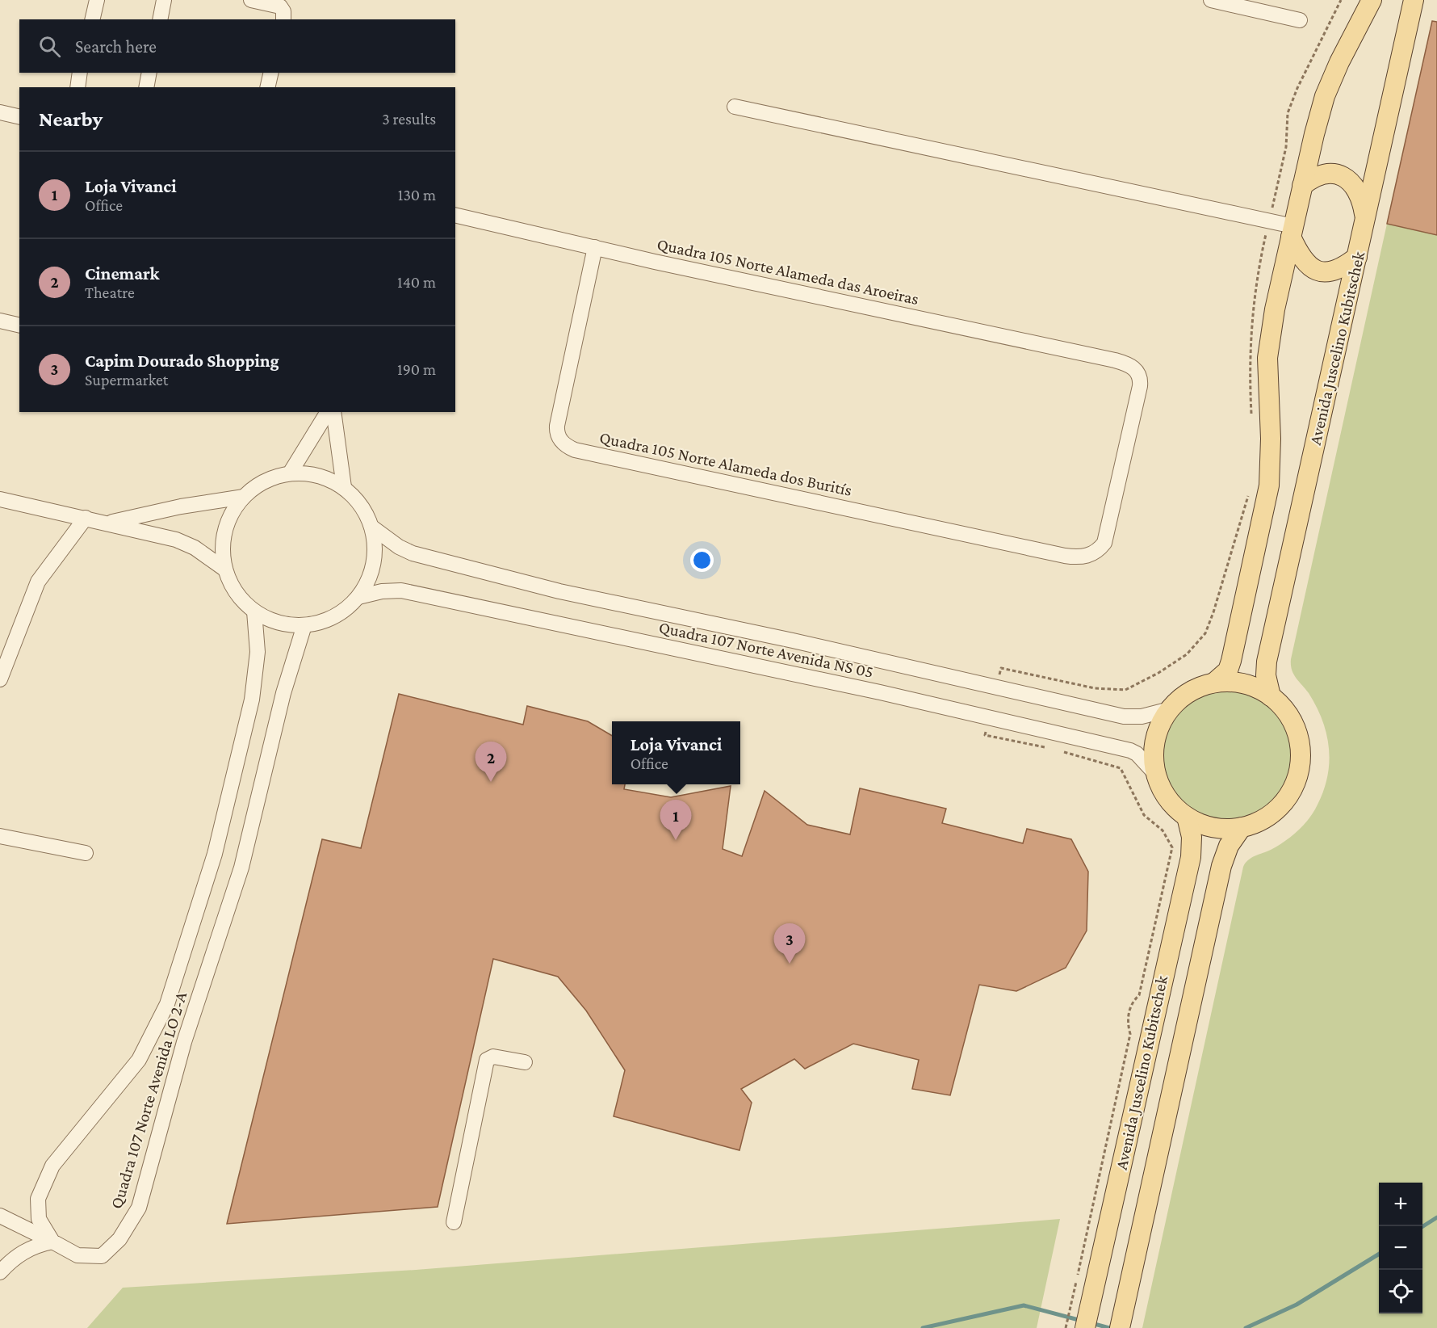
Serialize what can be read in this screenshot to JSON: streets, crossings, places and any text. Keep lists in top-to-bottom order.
{
  "streets": {
    "main road": ["Avenida Juscelino Kubitschek"],
    "street": [
      "Quadra 105 Norte Alameda das Aroeiras",
      "Quadra 105 Norte Alameda dos Buritís",
      "Quadra 107 Norte Avenida NS 05",
      "Quadra 107 Norte Avenida LO 2-A"
    ]
  },
  "crossings": [
    ["Quadra 105 Norte Alameda das Aroeiras", "Quadra 105 Norte Alameda dos Buritís"],
    ["Avenida Juscelino Kubitschek", "Quadra 107 Norte Avenida NS 05"],
    ["Quadra 107 Norte Avenida NS 05", "Quadra 107 Norte Avenida LO 2-A"]
  ],
  "page": {
    "search": "Search here",
    "heading": ["Nearby", "3 results"],
    "list": [
      {
        "mark": "1",
        "name": "Loja Vivanci",
        "note": "Office",
        "value": "130 m"
      },
      {
        "mark": "2",
        "name": "Cinemark",
        "note": "Theatre",
        "value": "140 m"
      },
      {
        "mark": "3",
        "name": "Capim Dourado Shopping",
        "note": "Supermarket",
        "value": "190 m"
      }
    ],
    "popup": ["Loja Vivanci", "Office"],
    "pins": ["2", "1", "3"],
    "map_buttons": ["+", "−"]
  }
}
